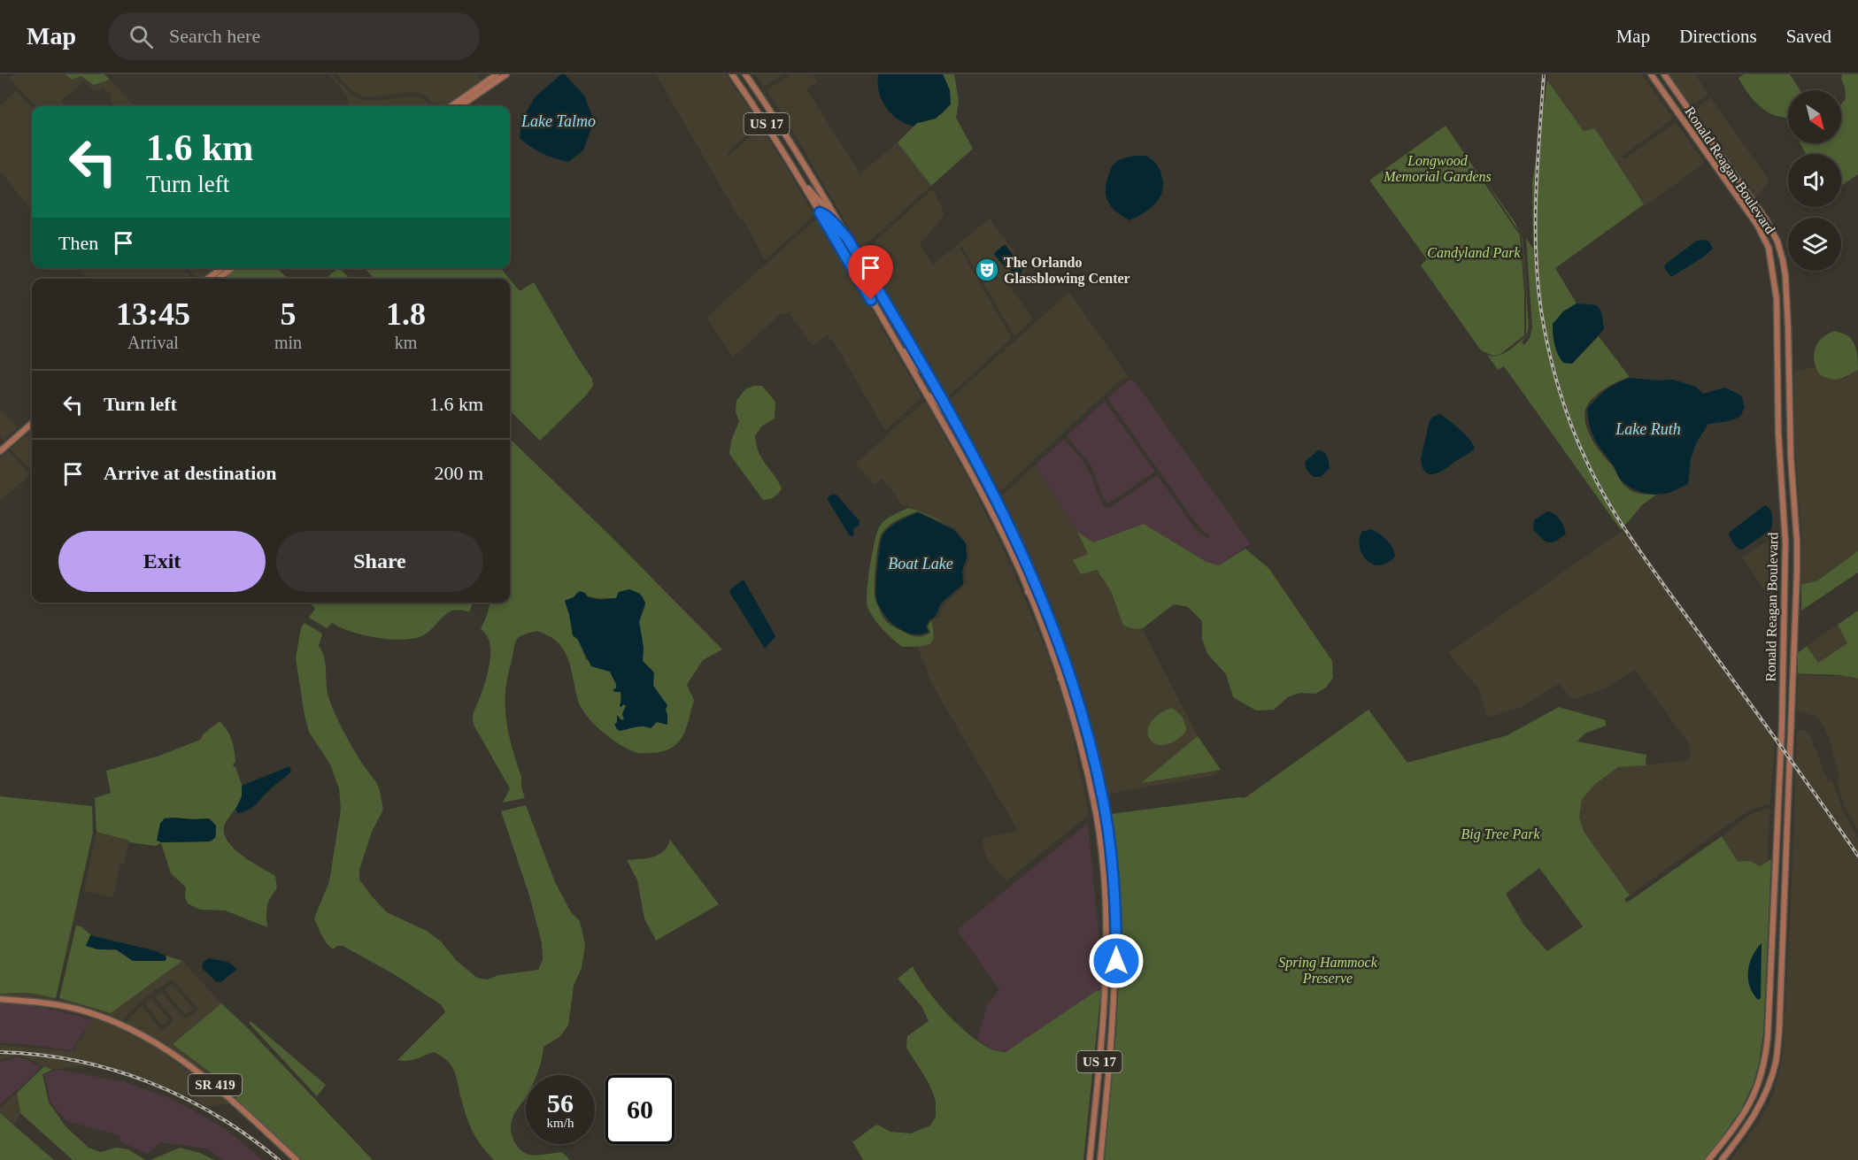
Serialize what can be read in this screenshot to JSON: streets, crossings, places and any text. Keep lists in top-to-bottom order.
{
  "streets": {
    "main road": ["US 17", "Ronald Reagan Boulevard", "SR 419"]
  },
  "water": ["Lake Talmo", "Lake Ruth", "Boat Lake"],
  "parks": [
    "Longwood Memorial Gardens",
    "Candyland Park",
    "Big Tree Park",
    "Spring Hammock Preserve"
  ],
  "places": {
    "theatre": ["The Orlando Glassblowing Center"]
  },
  "north": "bottom right",
  "page": {
    "header": "Map",
    "search": "Search here",
    "nav": ["Map", "Directions", "Saved"],
    "turn": ["1.6 km", "Turn left"],
    "then": "Then",
    "eta": [
      "13:45",
      "Arrival",
      "5",
      "min",
      "1.8",
      "km"
    ],
    "list": [
      {
        "name": "Turn left",
        "value": "1.6 km"
      },
      {
        "name": "Arrive at destination",
        "value": "200 m"
      }
    ],
    "buttons": ["Exit", "Share"],
    "speed": "56 km/h",
    "limit": "60"
  }
}
